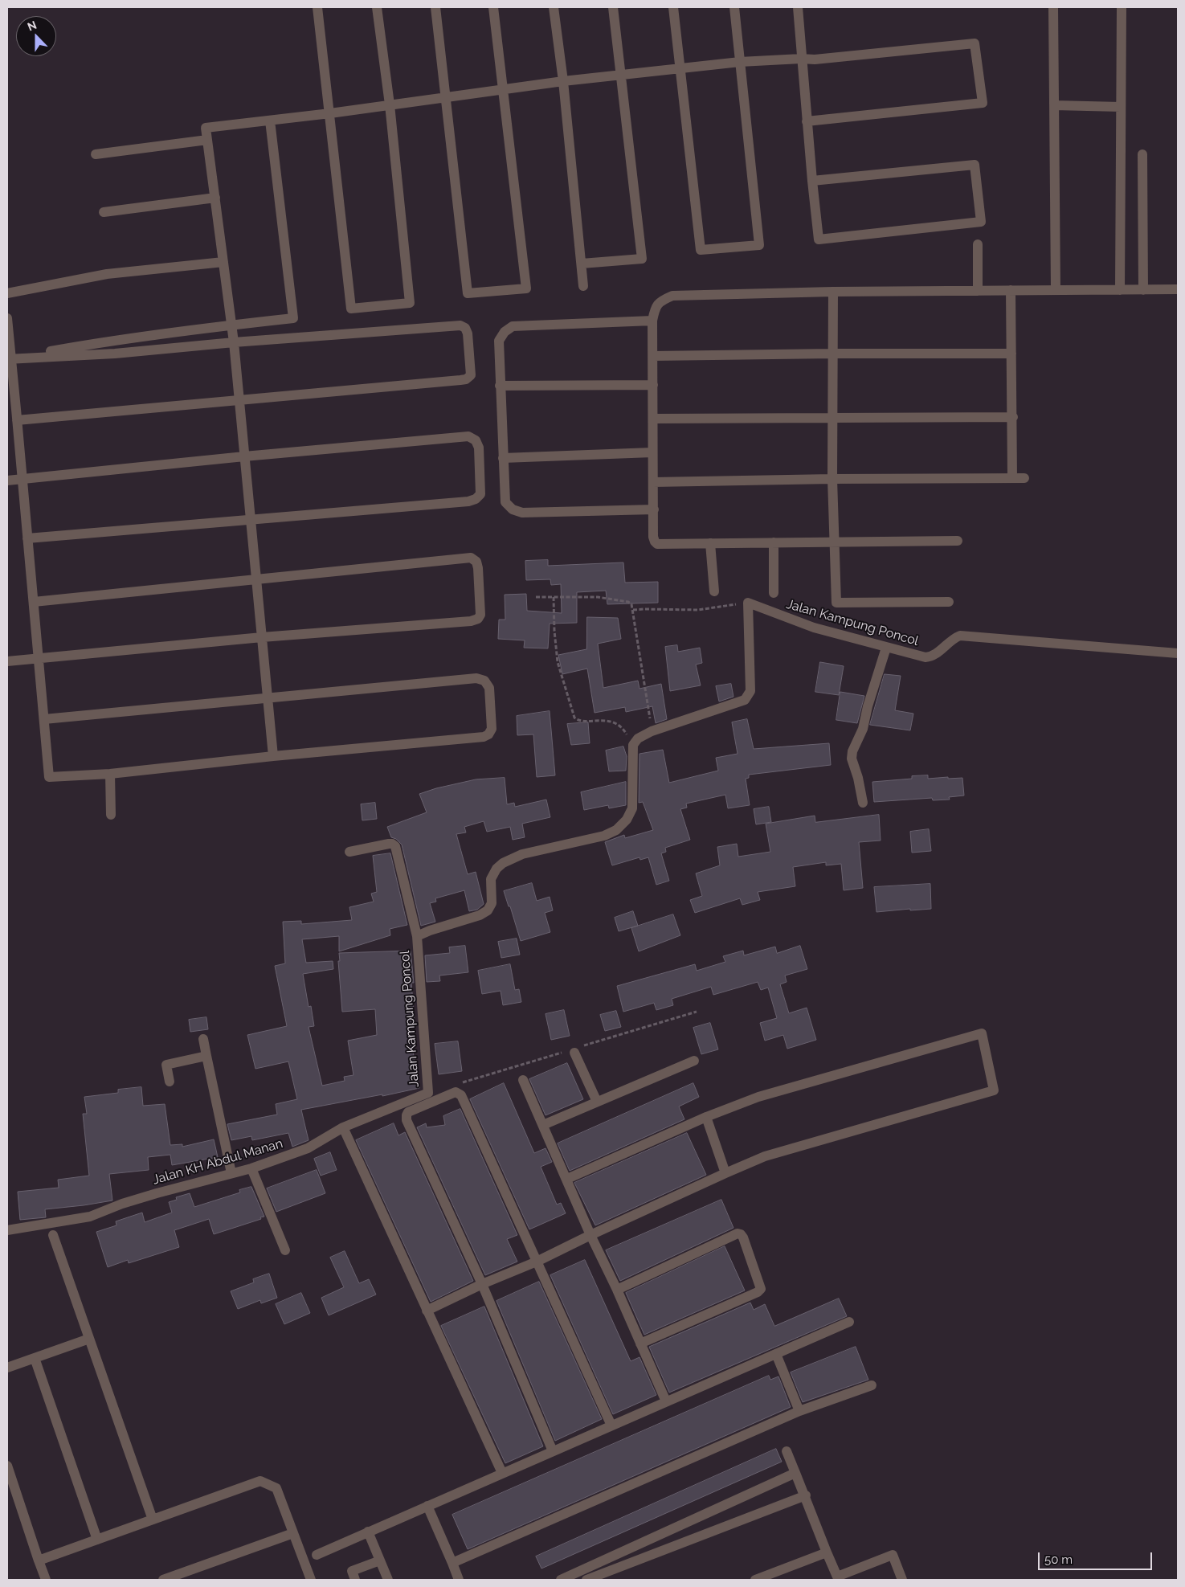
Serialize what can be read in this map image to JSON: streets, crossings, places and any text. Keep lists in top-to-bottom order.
{
  "streets": {
    "street": ["Jalan Kampung Poncol", "Jalan KH Abdul Manan"]
  },
  "crossings": [
    ["Jalan Kampung Poncol", "Jalan KH Abdul Manan"]
  ],
  "scale_bar": "50 m",
  "north": "top"
}
